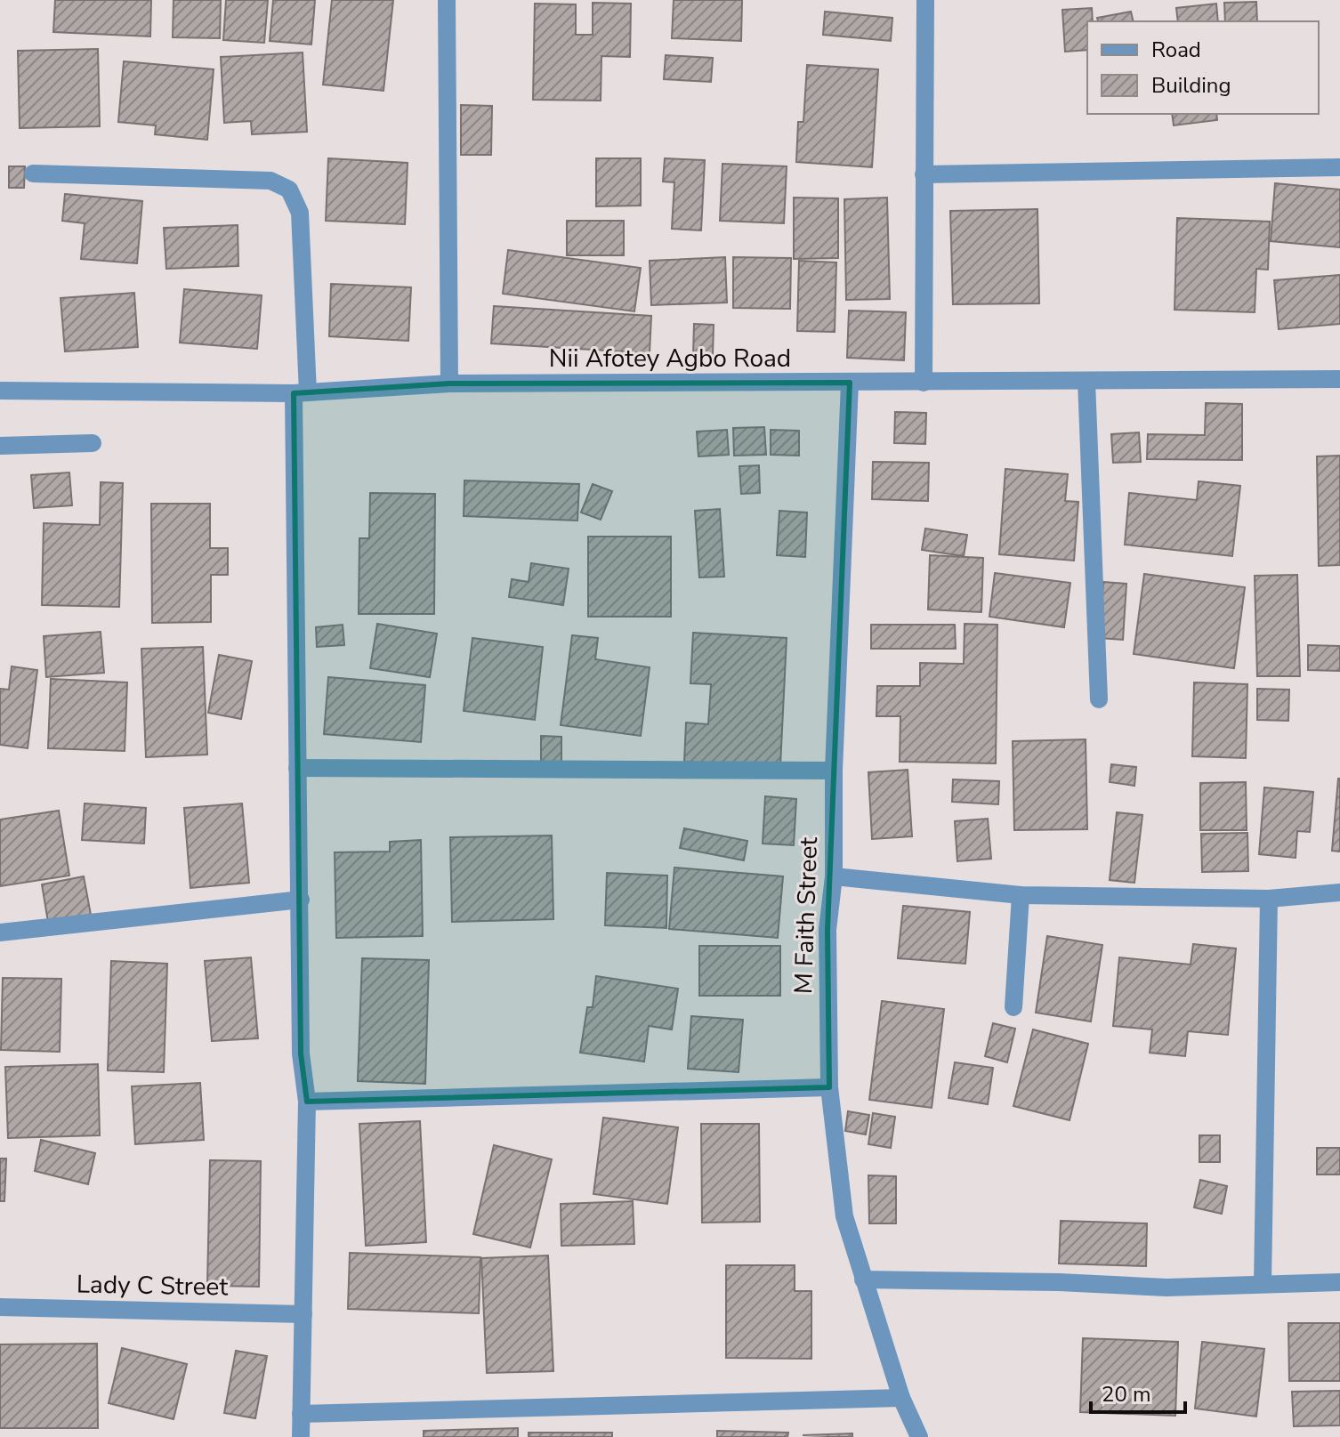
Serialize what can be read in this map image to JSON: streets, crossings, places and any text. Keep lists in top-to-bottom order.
{
  "streets": {
    "street": ["Nii Afotey Agbo Road", "M Faith Street", "Lady C Street"]
  },
  "crossings": [
    ["Nii Afotey Agbo Road", "M Faith Street"]
  ],
  "legend": ["Road", "Building"],
  "scale_bar": "20 m"
}
